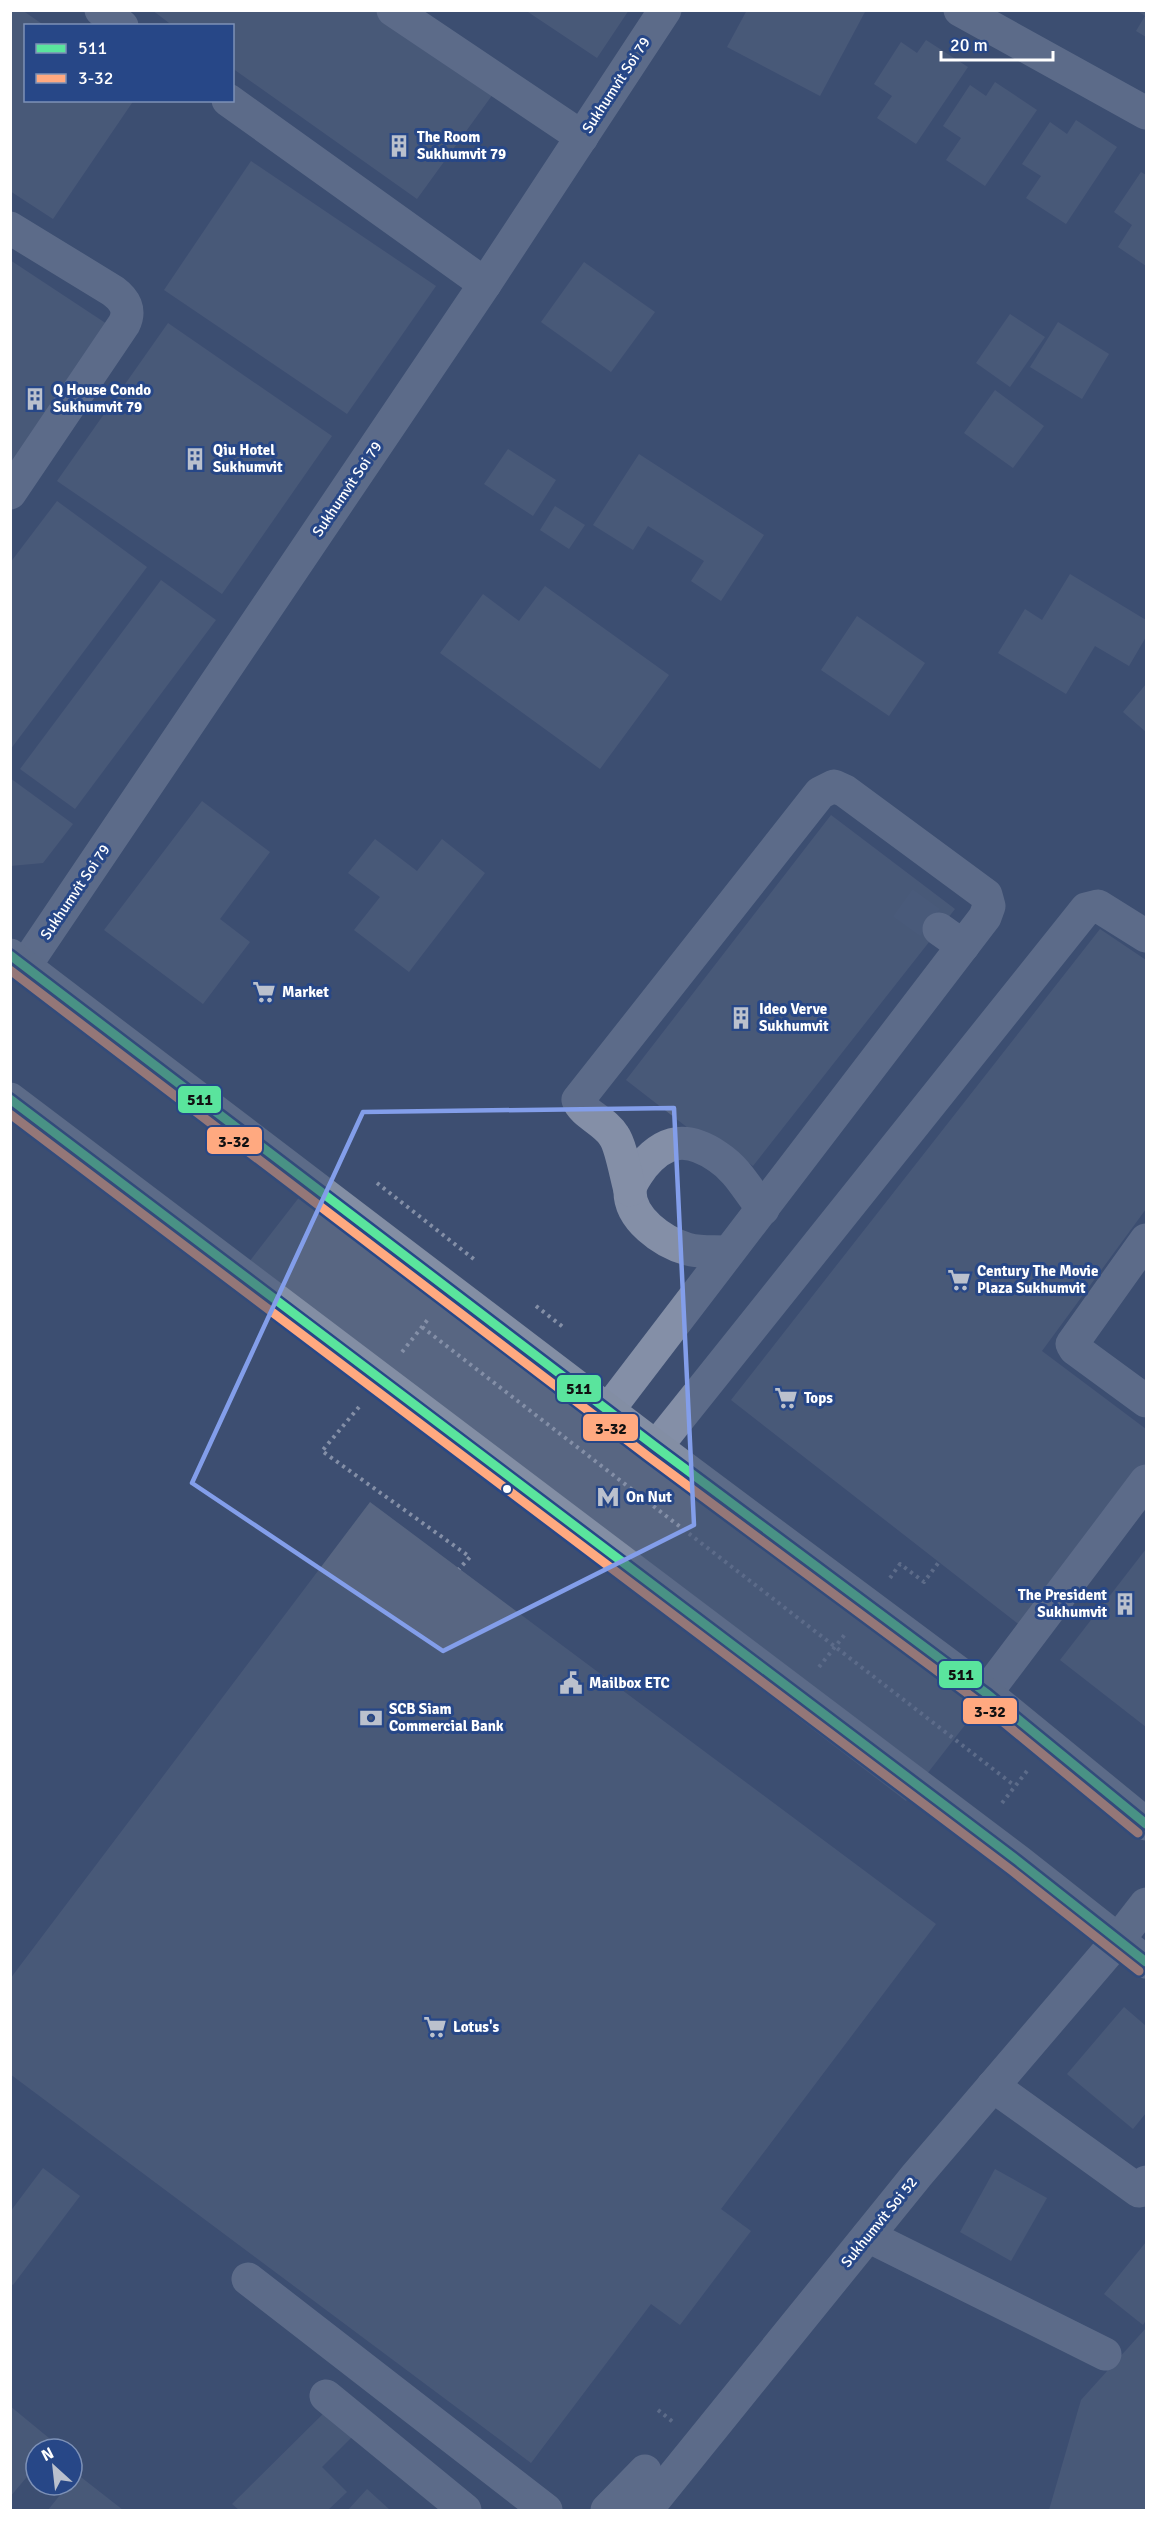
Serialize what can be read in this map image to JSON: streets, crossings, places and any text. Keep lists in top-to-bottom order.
{
  "streets": {
    "street": ["Sukhumvit Soi 79", "Sukhumvit Soi 52"]
  },
  "places": {
    "building": [
      "The Room Sukhumvit 79",
      "Q House Condo Sukhumvit 79",
      "Qiu Hotel Sukhumvit",
      "Ideo Verve Sukhumvit",
      "The President Sukhumvit"
    ],
    "supermarket": [
      "Market",
      "Century The Movie Plaza Sukhumvit",
      "Tops",
      "Lotus's"
    ],
    "metro station": ["On Nut"],
    "public building": ["Mailbox ETC"],
    "bank": ["SCB Siam Commercial Bank"]
  },
  "lines": ["transit line 511", "transit line 3-32"],
  "legend": ["511", "3-32"],
  "scale_bar": "20 m",
  "north": "top left"
}
